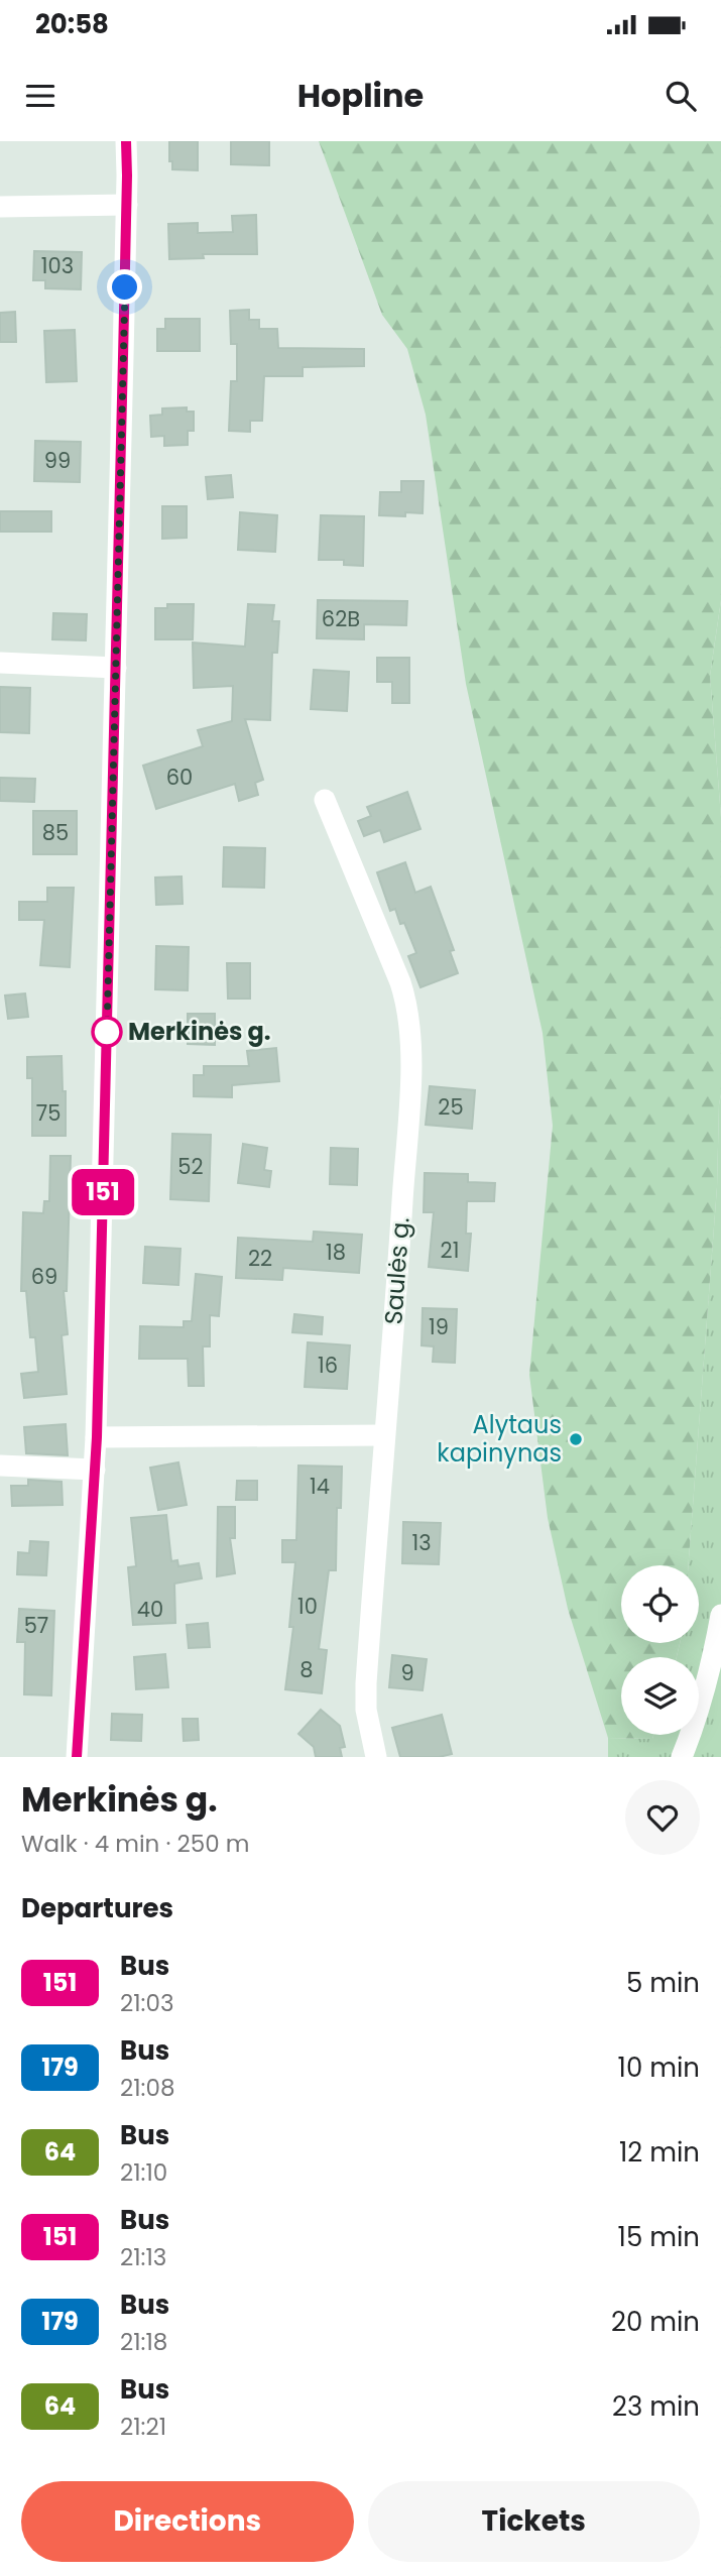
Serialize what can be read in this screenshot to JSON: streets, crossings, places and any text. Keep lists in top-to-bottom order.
{
  "streets": {
    "street": ["Saulės g."]
  },
  "places": ["Merkinės g.", "Alytaus kapinynas"],
  "lines": ["bus line 151"],
  "house_numbers": [
    "103",
    "99",
    "62B",
    "60",
    "85",
    "25",
    "75",
    "52",
    "21",
    "18",
    "22",
    "69",
    "19",
    "16",
    "14",
    "13",
    "10",
    "40",
    "57",
    "8",
    "9"
  ],
  "page": {
    "status": "20:58",
    "header": "Hopline",
    "on_map": "151",
    "heading": [
      ["Merkinės g.", "Walk · 4 min · 250 m"],
      "Departures"
    ],
    "list": [
      {
        "mark": "151",
        "name": "Bus",
        "note": "21:03",
        "value": "5 min"
      },
      {
        "mark": "179",
        "name": "Bus",
        "note": "21:08",
        "value": "10 min"
      },
      {
        "mark": "64",
        "name": "Bus",
        "note": "21:10",
        "value": "12 min"
      },
      {
        "mark": "151",
        "name": "Bus",
        "note": "21:13",
        "value": "15 min"
      },
      {
        "mark": "179",
        "name": "Bus",
        "note": "21:18",
        "value": "20 min"
      },
      {
        "mark": "64",
        "name": "Bus",
        "note": "21:21",
        "value": "23 min"
      }
    ],
    "buttons": ["Directions", "Tickets"]
  }
}
